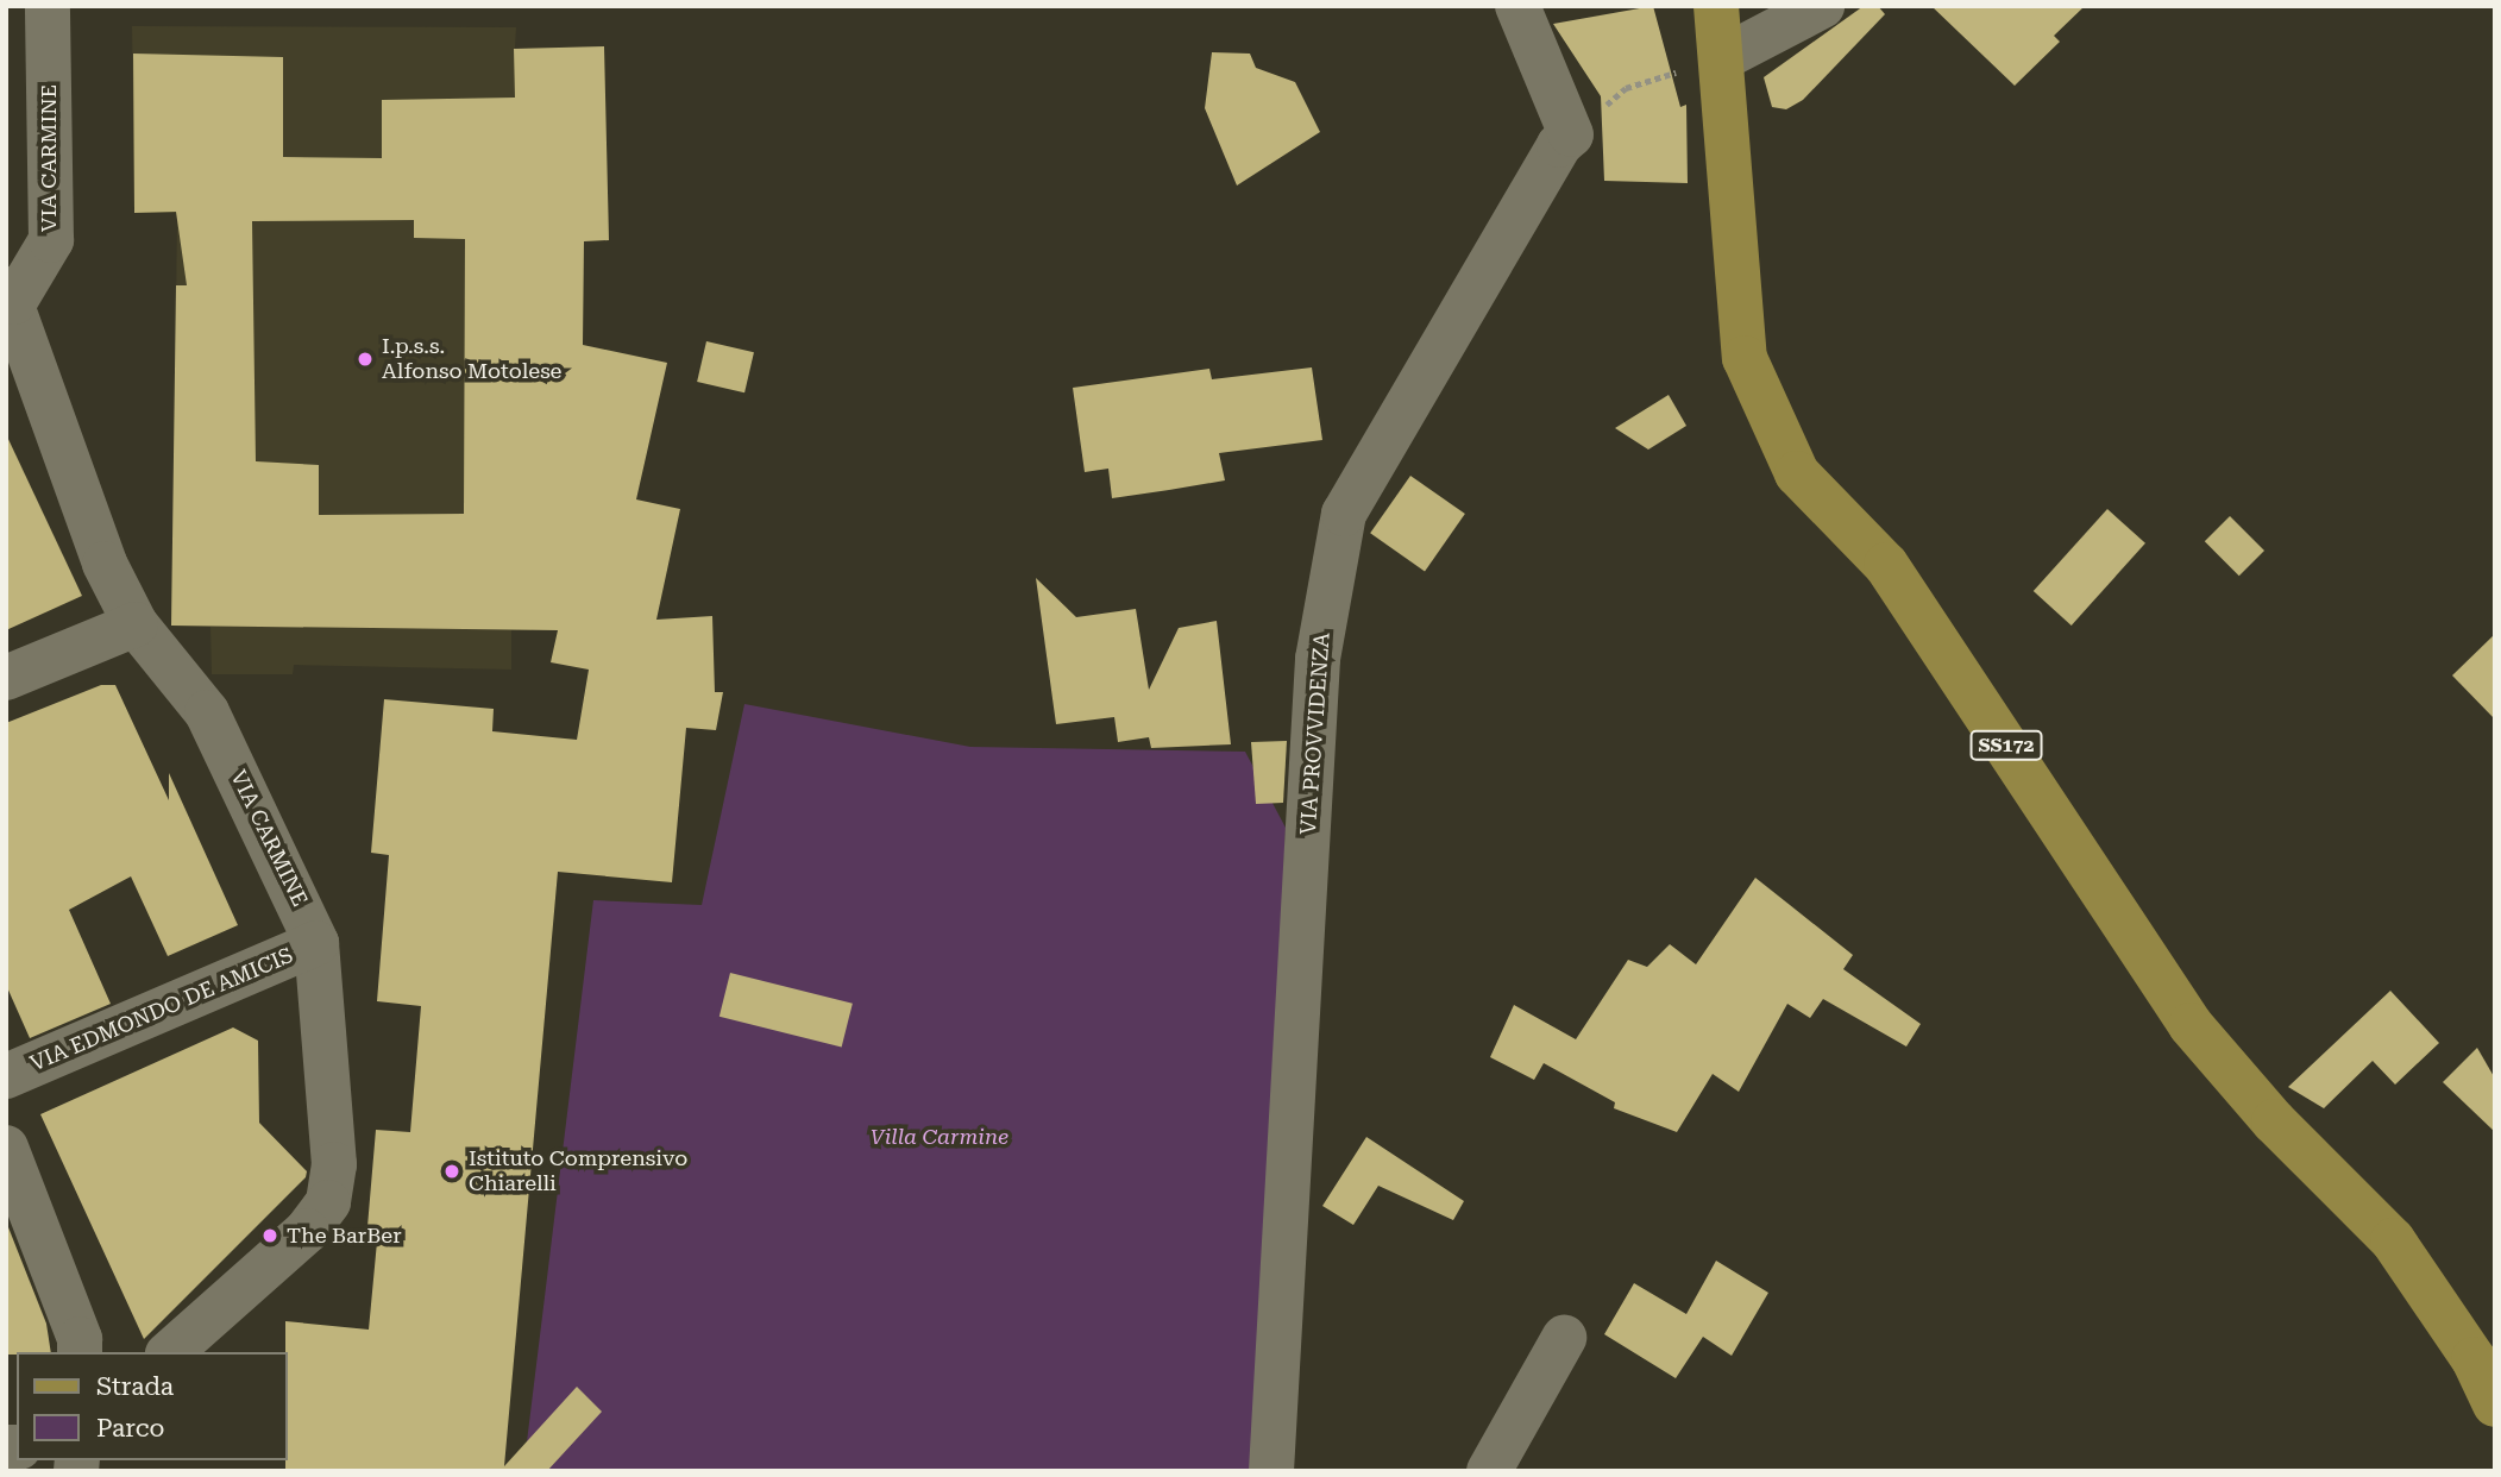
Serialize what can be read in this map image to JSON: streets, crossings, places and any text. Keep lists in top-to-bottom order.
{
  "streets": {
    "main road": ["SS172"],
    "street": ["VIA CARMINE", "VIA PROVVIDENZA", "VIA EDMONDO DE AMICIS"]
  },
  "crossings": [
    ["VIA CARMINE", "VIA EDMONDO DE AMICIS"]
  ],
  "parks": ["Villa Carmine"],
  "places": ["I.p.s.s. Alfonso Motolese", "Istituto Comprensivo Chiarelli", "The BarBer"],
  "legend": ["Strada", "Parco"]
}
